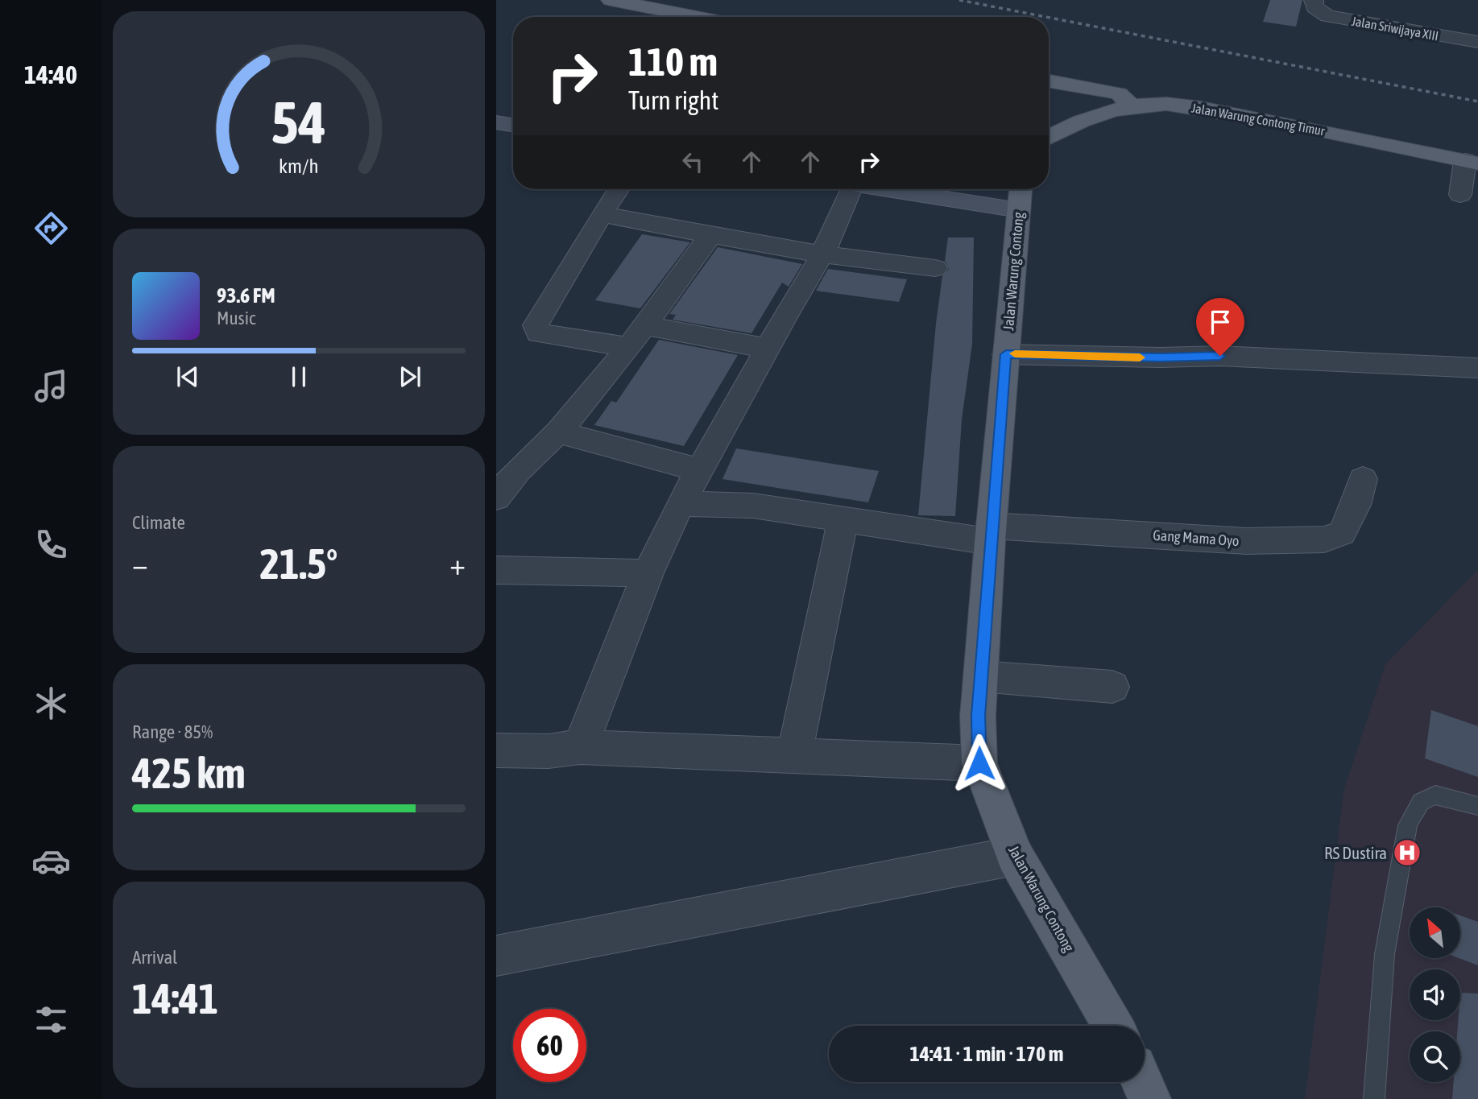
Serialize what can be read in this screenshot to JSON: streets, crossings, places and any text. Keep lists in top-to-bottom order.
{
  "streets": {
    "main road": ["Jalan Warung Contong Timur", "Jalan Warung Contong"],
    "street": ["Jalan Sriwijaya XIII", "Gang Mama Oyo"]
  },
  "crossings": [
    ["Jalan Warung Contong", "Gang Mama Oyo"]
  ],
  "places": {
    "hospital": ["RS Dustira"]
  },
  "north": "top left",
  "page": {
    "tabs": "14:40",
    "turn": ["110 m", "Turn right"],
    "song": ["93.6 FM", "Music"],
    "tile": [
      "Climate",
      ["Range · 85%", "425 km"],
      ["Arrival", "14:41"]
    ],
    "heat": ["−", "21.5°", "+"],
    "limit": "60",
    "trip": "14:41 · 1 min · 170 m",
    "gauge": ["54", "km/h"]
  }
}
